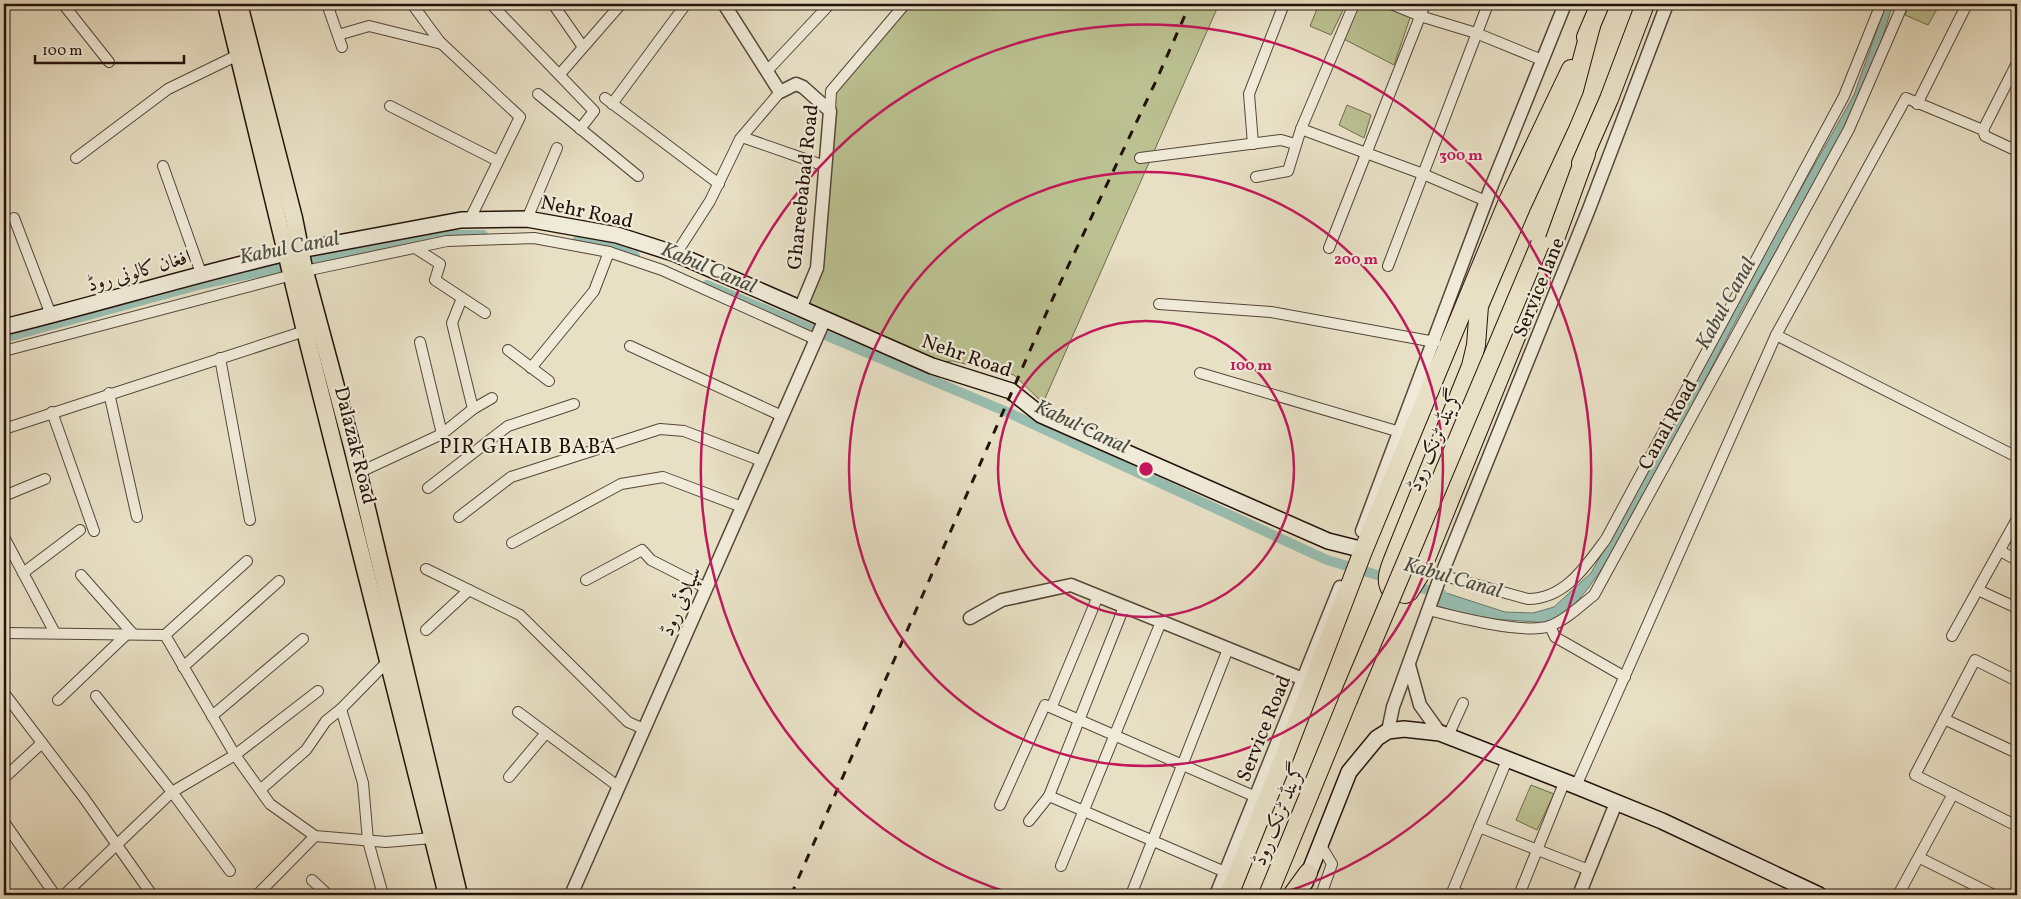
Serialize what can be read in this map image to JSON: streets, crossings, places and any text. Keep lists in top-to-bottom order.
{
  "streets": {
    "highway": ["گرینڈ ٹرنک روڈ"],
    "main road": ["Nehr Road", "افغان کالونی روڈ", "Dalazak Road"],
    "street": [
      "Ghareebabad Road",
      "Service lane",
      "Canal Road",
      "سپلائی روڈ",
      "Service Road"
    ]
  },
  "crossings": [
    ["Ghareebabad Road", "Nehr Road"],
    ["Nehr Road", "افغان کالونی روڈ"],
    ["Nehr Road", "گرینڈ ٹرنک روڈ"],
    ["Nehr Road", "Dalazak Road"],
    ["Nehr Road", "سپلائی روڈ"],
    ["افغان کالونی روڈ", "Dalazak Road"],
    ["گرینڈ ٹرنک روڈ", "Service Road"]
  ],
  "districts": ["PIR GHAIB BABA"],
  "water": ["Kabul Canal"],
  "scale_bar": "100 m",
  "rings": ["300 m", "200 m", "100 m"]
}
